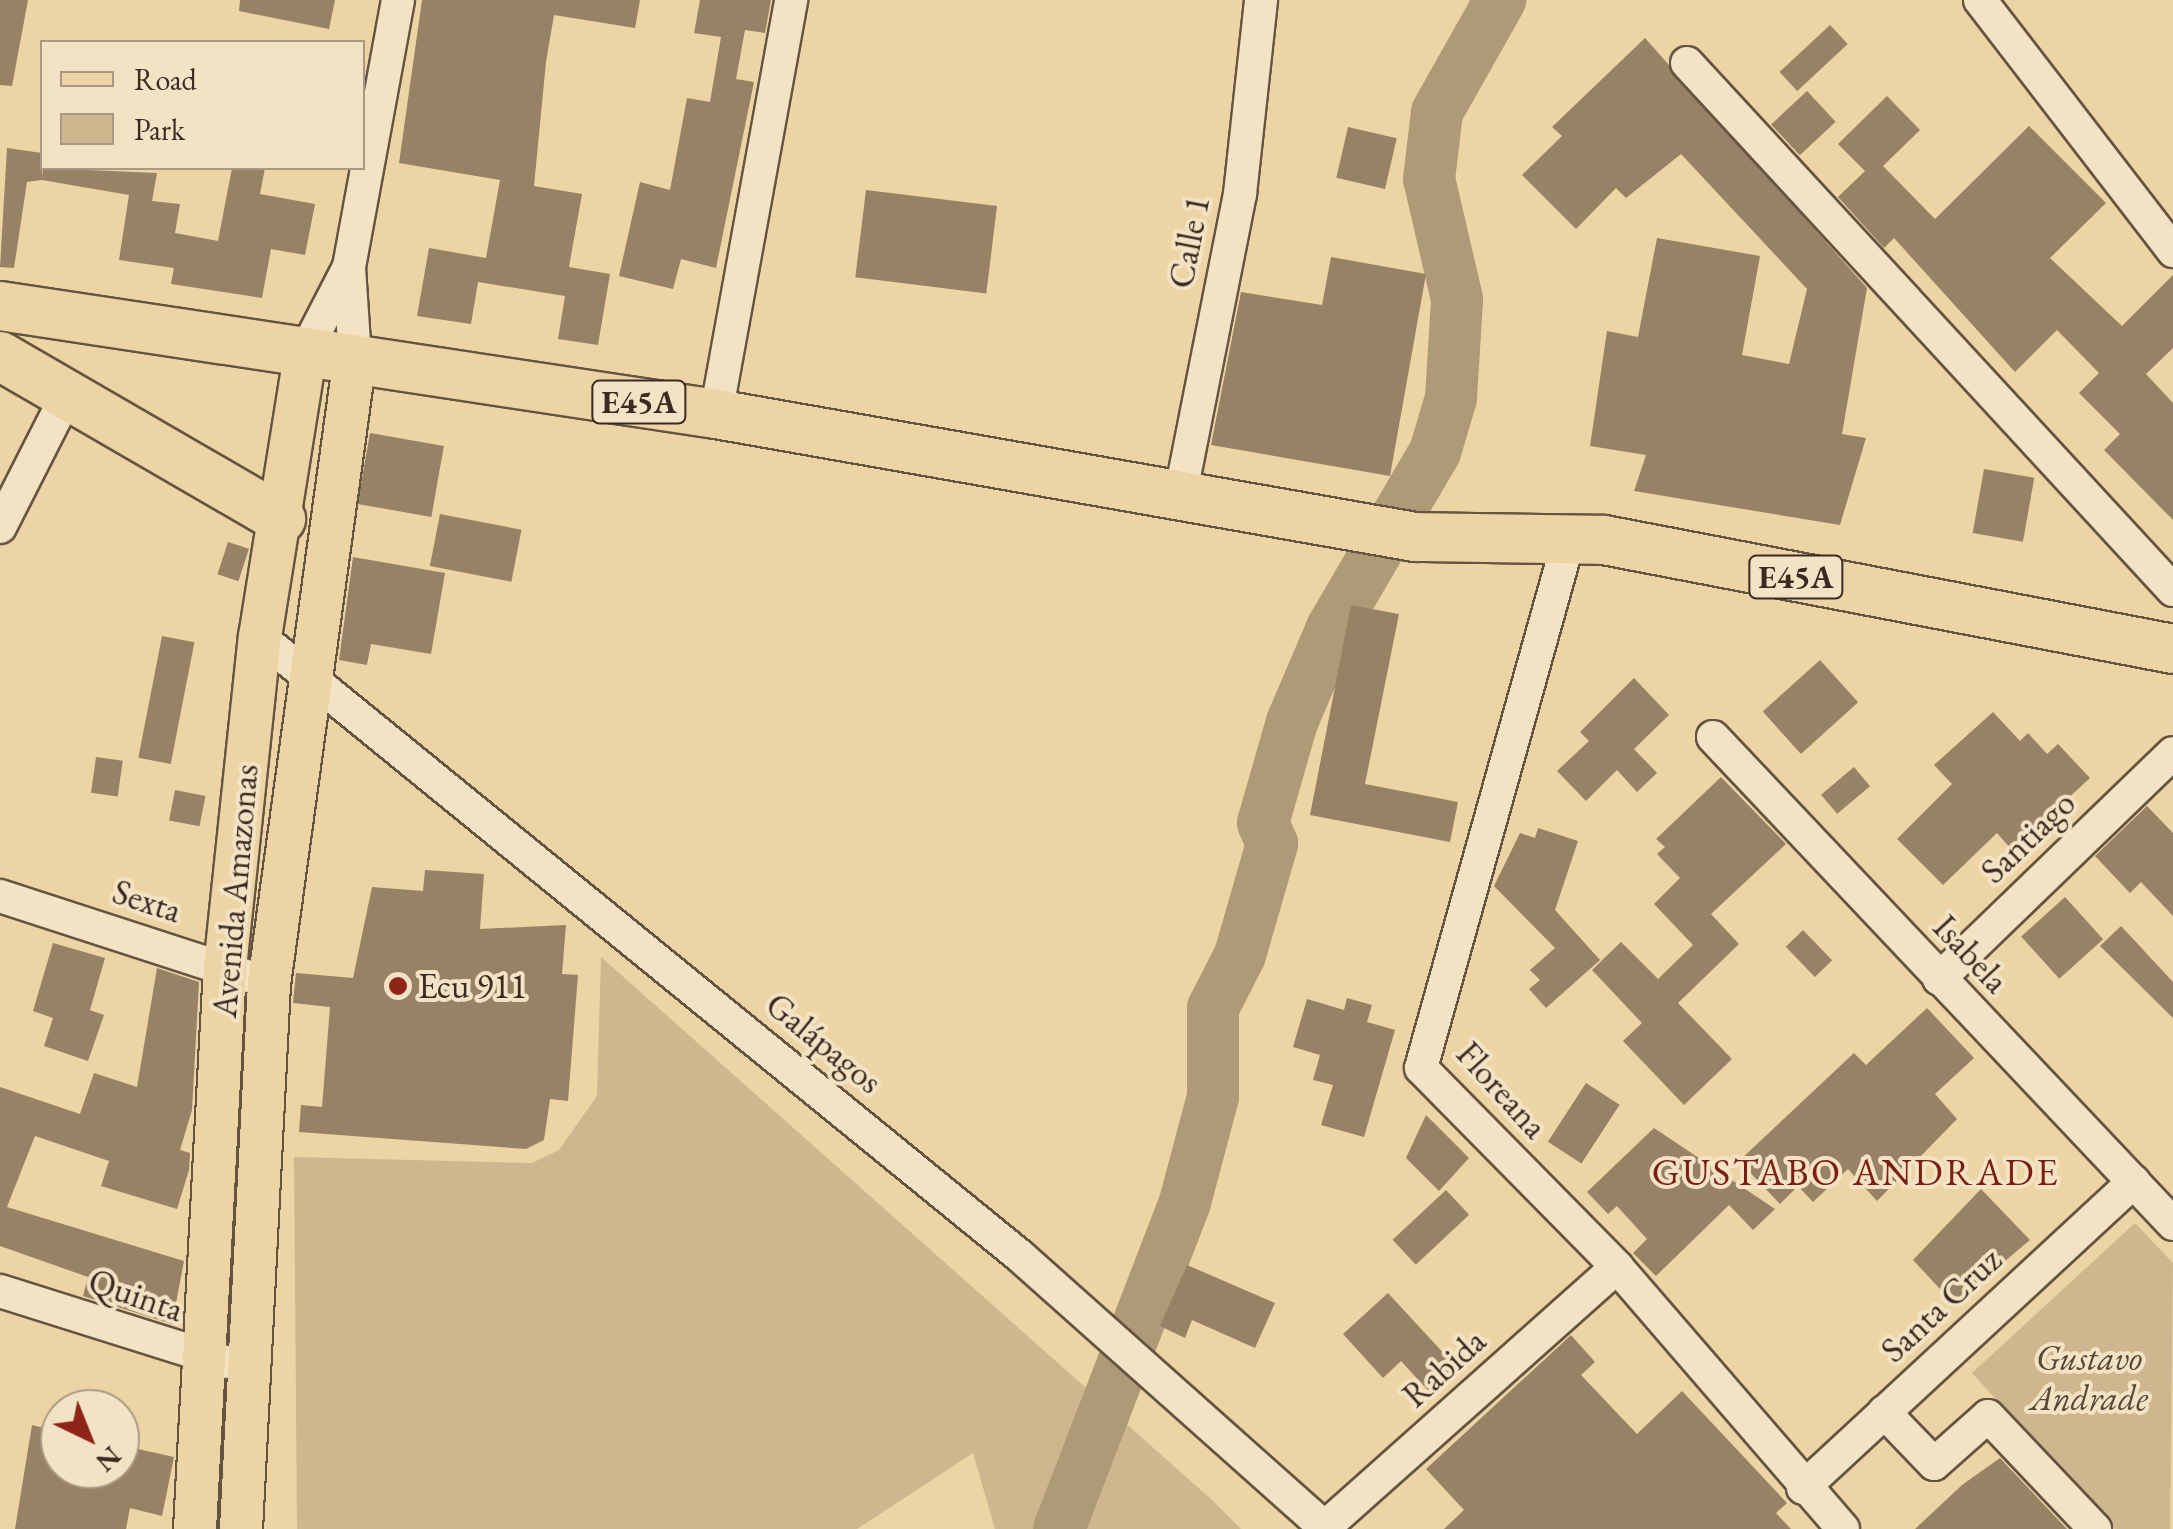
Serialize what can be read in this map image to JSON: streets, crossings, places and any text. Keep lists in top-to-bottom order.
{
  "streets": {
    "highway": ["E45A"],
    "main road": ["Avenida Amazonas"],
    "street": [
      "Calle 1",
      "Santiago",
      "Sexta",
      "Isabela",
      "Galápagos",
      "Floreana",
      "Quinta",
      "Santa Cruz",
      "Rabida"
    ]
  },
  "crossings": [
    ["Calle 1", "E45A"],
    ["E45A", "Avenida Amazonas"],
    ["E45A", "Floreana"],
    ["Santiago", "Isabela"],
    ["Avenida Amazonas", "Sexta"],
    ["Avenida Amazonas", "Galápagos"],
    ["Avenida Amazonas", "Quinta"],
    ["Isabela", "Santa Cruz"],
    ["Galápagos", "Rabida"],
    ["Floreana", "Santa Cruz"],
    ["Floreana", "Rabida"]
  ],
  "districts": ["GUSTABO ANDRADE"],
  "parks": ["Gustavo Andrade"],
  "places": ["Ecu 911"],
  "legend": ["Road", "Park"],
  "north": "bottom right"
}
